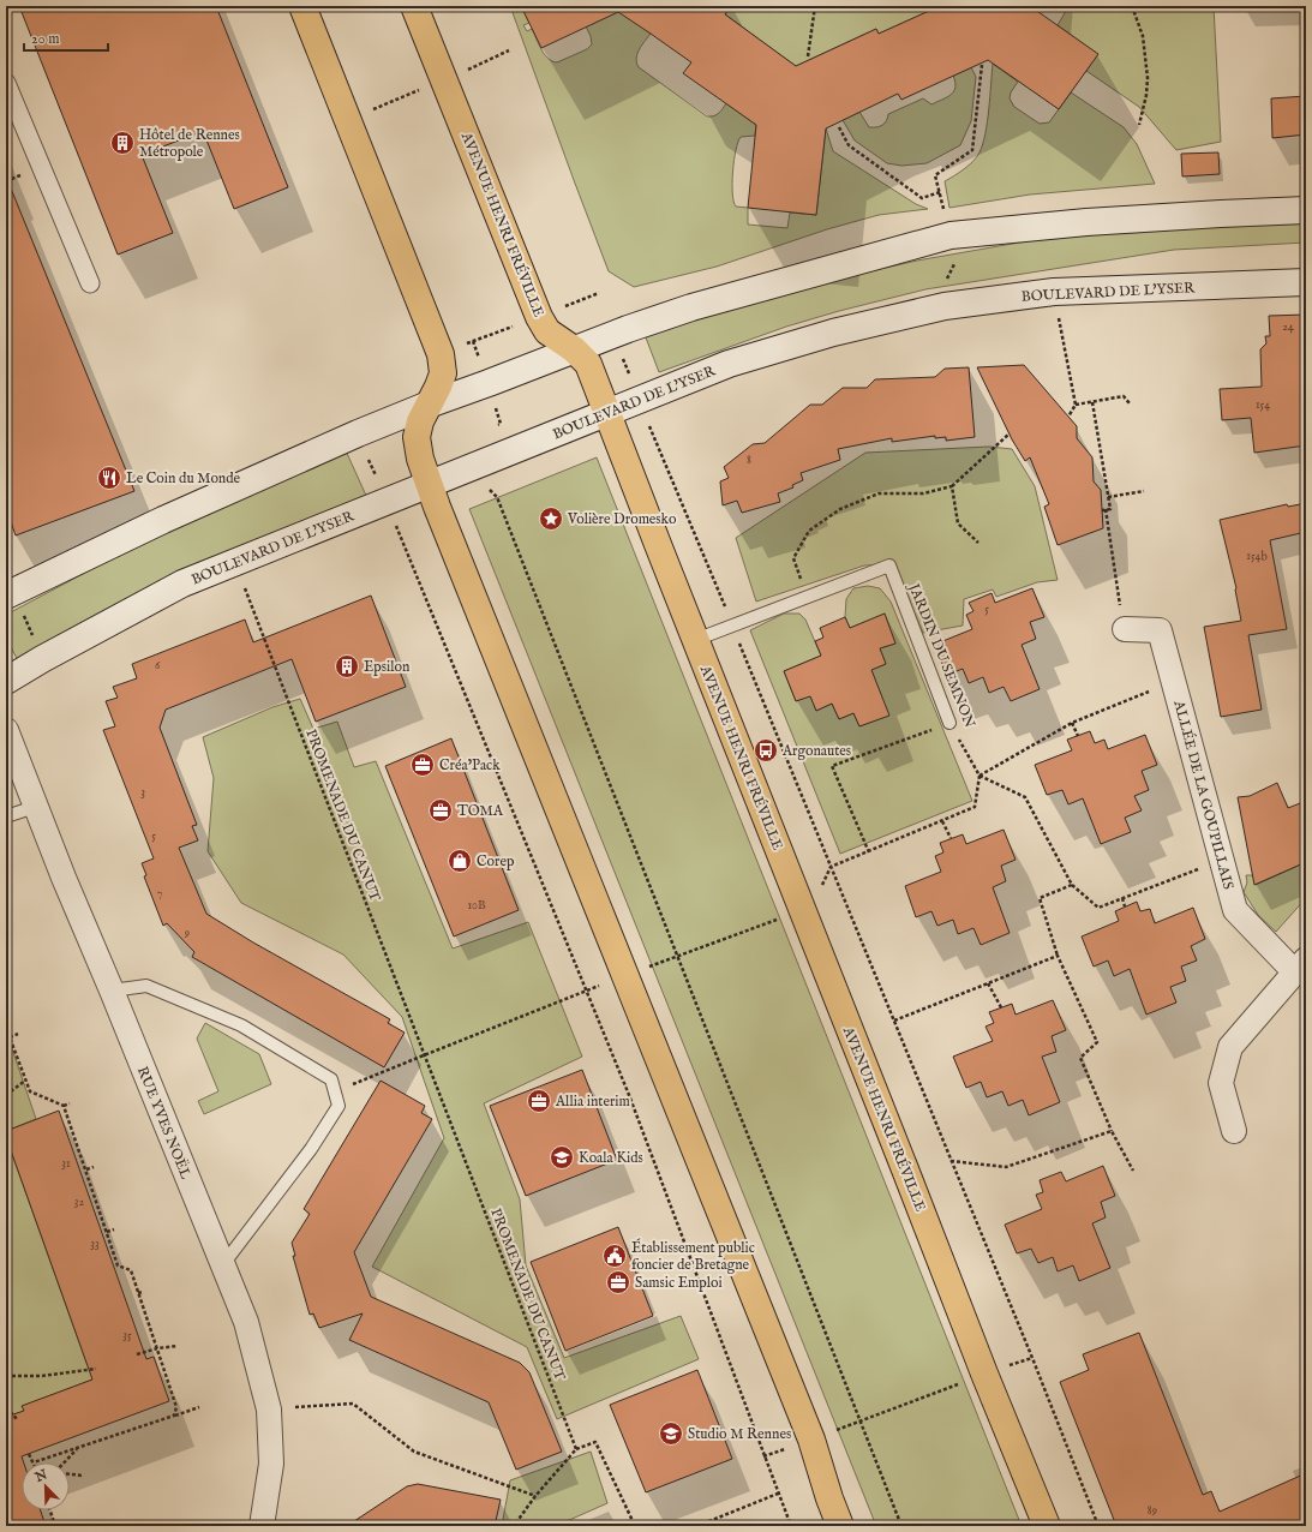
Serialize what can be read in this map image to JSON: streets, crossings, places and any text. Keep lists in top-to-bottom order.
{
  "streets": {
    "main road": ["AVENUE HENRI FRÉVILLE", "BOULEVARD DE L'YSER"],
    "street": ["ALLÉE DE LA GOUPILLAIS", "RUE YVES NOËL"],
    "lane": ["JARDIN DU SEMNON"],
    "path": ["PROMENADE DU CANUT"]
  },
  "crossings": [
    ["AVENUE HENRI FRÉVILLE", "BOULEVARD DE L'YSER"],
    ["AVENUE HENRI FRÉVILLE", "JARDIN DU SEMNON"]
  ],
  "places": {
    "building": ["Hôtel de Rennes Métropole", "Epsilon"],
    "restaurant": ["Le Coin du Monde"],
    "place": ["Volière Dromesko"],
    "bus stop": ["Argonautes"],
    "office": [
      "Créa’Pack",
      "TOMA",
      "Allia interim",
      "Samsic Emploi"
    ],
    "shop": ["Corep"],
    "school or university": ["Koala Kids", "Studio M Rennes"],
    "public building": ["Établissement public foncier de Bretagne"]
  },
  "house_numbers": [
    "24",
    "154",
    "8",
    "154b",
    "5",
    "6",
    "3",
    "5",
    "7",
    "10B",
    "9",
    "31",
    "32",
    "33",
    "35",
    "89"
  ],
  "scale_bar": "20 m",
  "north": "top left"
}
